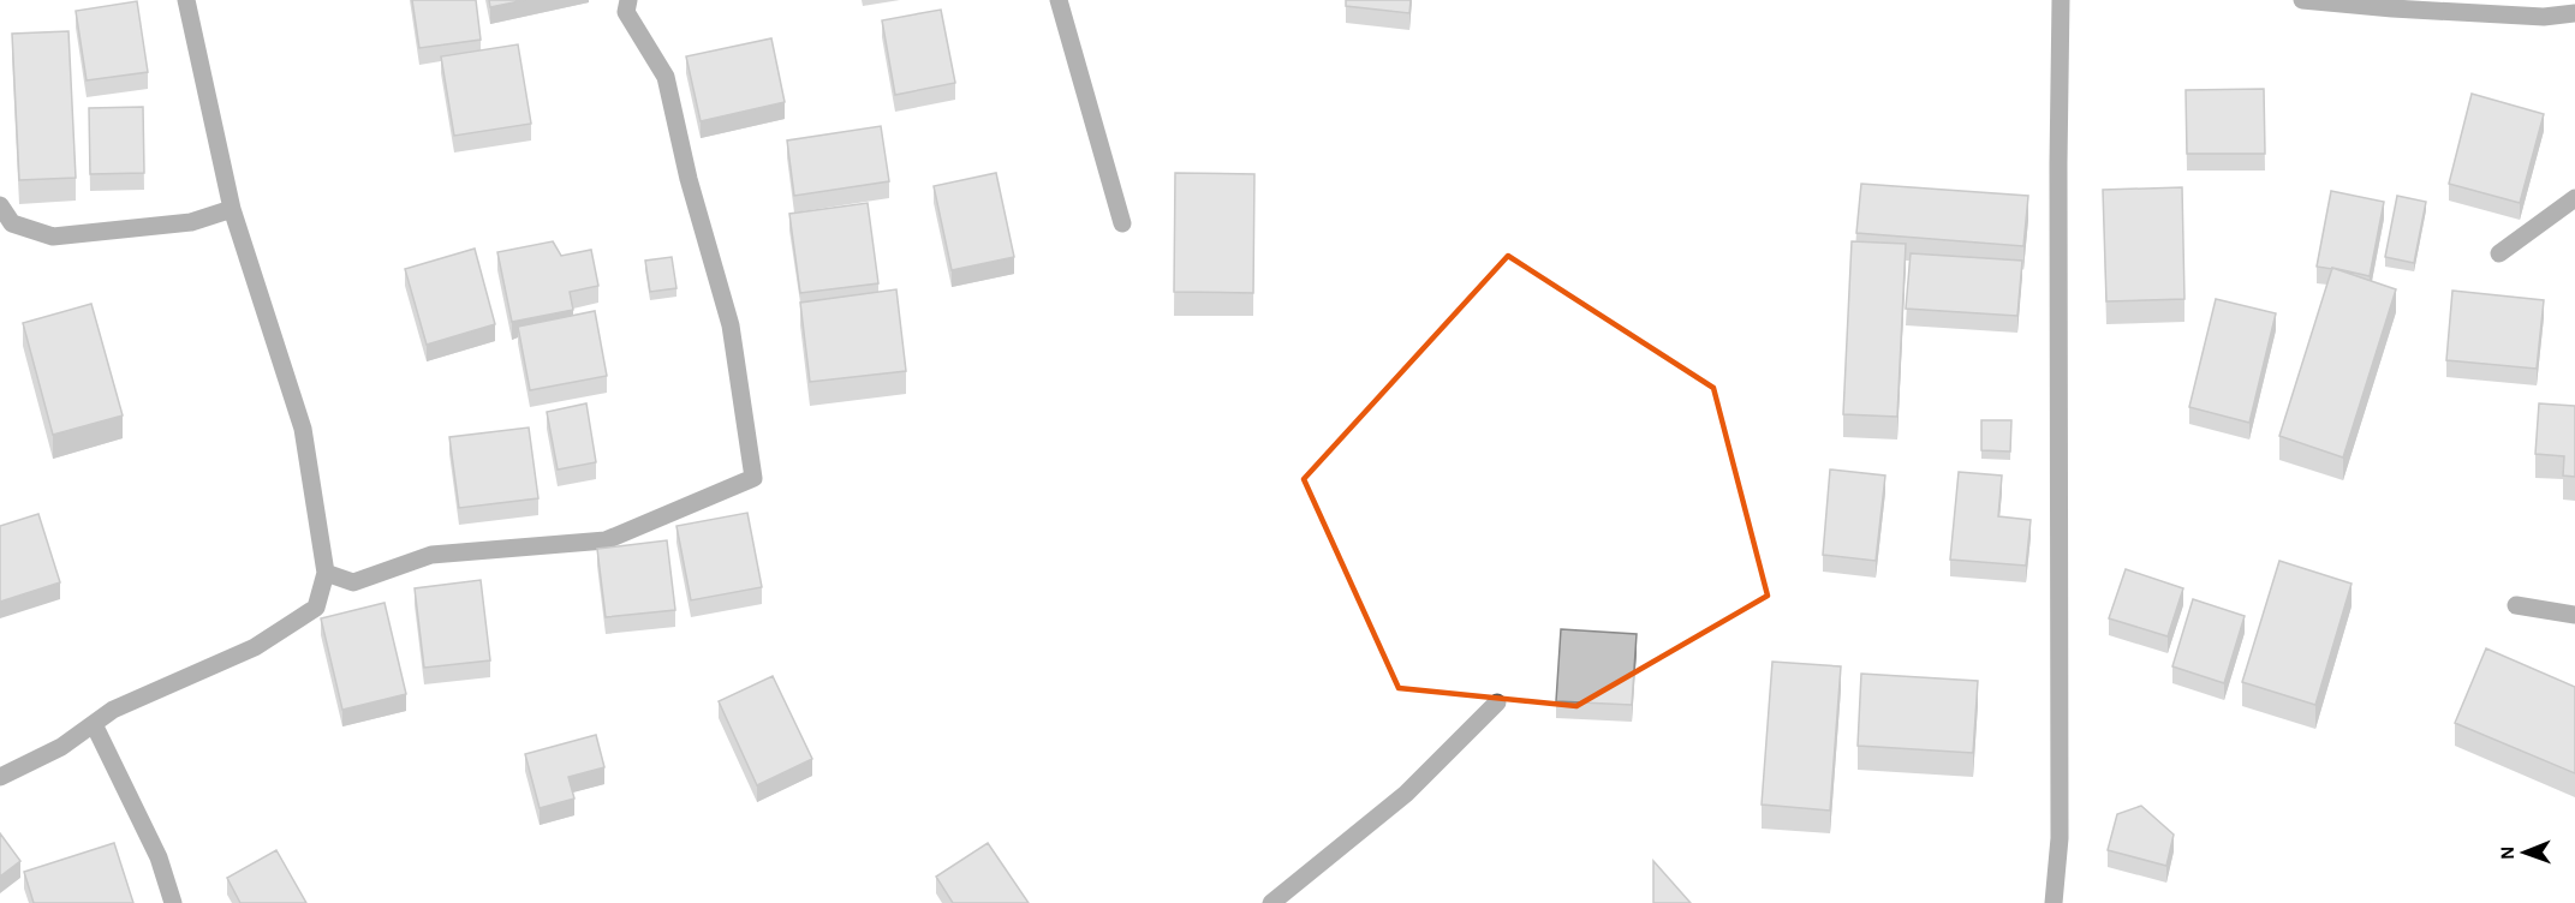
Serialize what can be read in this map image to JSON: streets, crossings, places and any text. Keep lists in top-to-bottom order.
{
  "north": "left"
}
